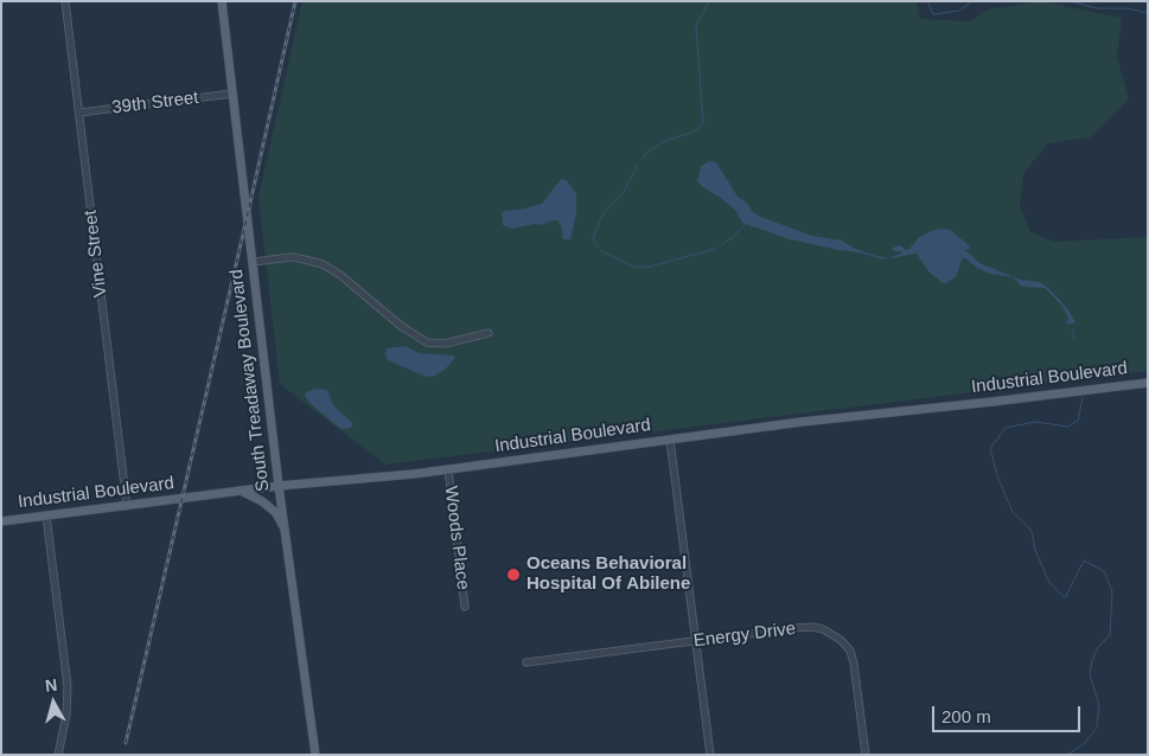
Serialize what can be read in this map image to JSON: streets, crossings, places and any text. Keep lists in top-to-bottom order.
{
  "streets": {
    "main road": ["Industrial Boulevard", "South Treadaway Boulevard"],
    "street": [
      "39th Street",
      "Vine Street",
      "Woods Place",
      "Energy Drive"
    ]
  },
  "crossings": [
    ["39th Street", "Vine Street"],
    ["39th Street", "South Treadaway Boulevard"],
    ["Vine Street", "Industrial Boulevard"],
    ["Industrial Boulevard", "South Treadaway Boulevard"],
    ["Industrial Boulevard", "Woods Place"]
  ],
  "places": ["Oceans Behavioral Hospital Of Abilene"],
  "scale_bar": "200 m",
  "north": "top"
}
